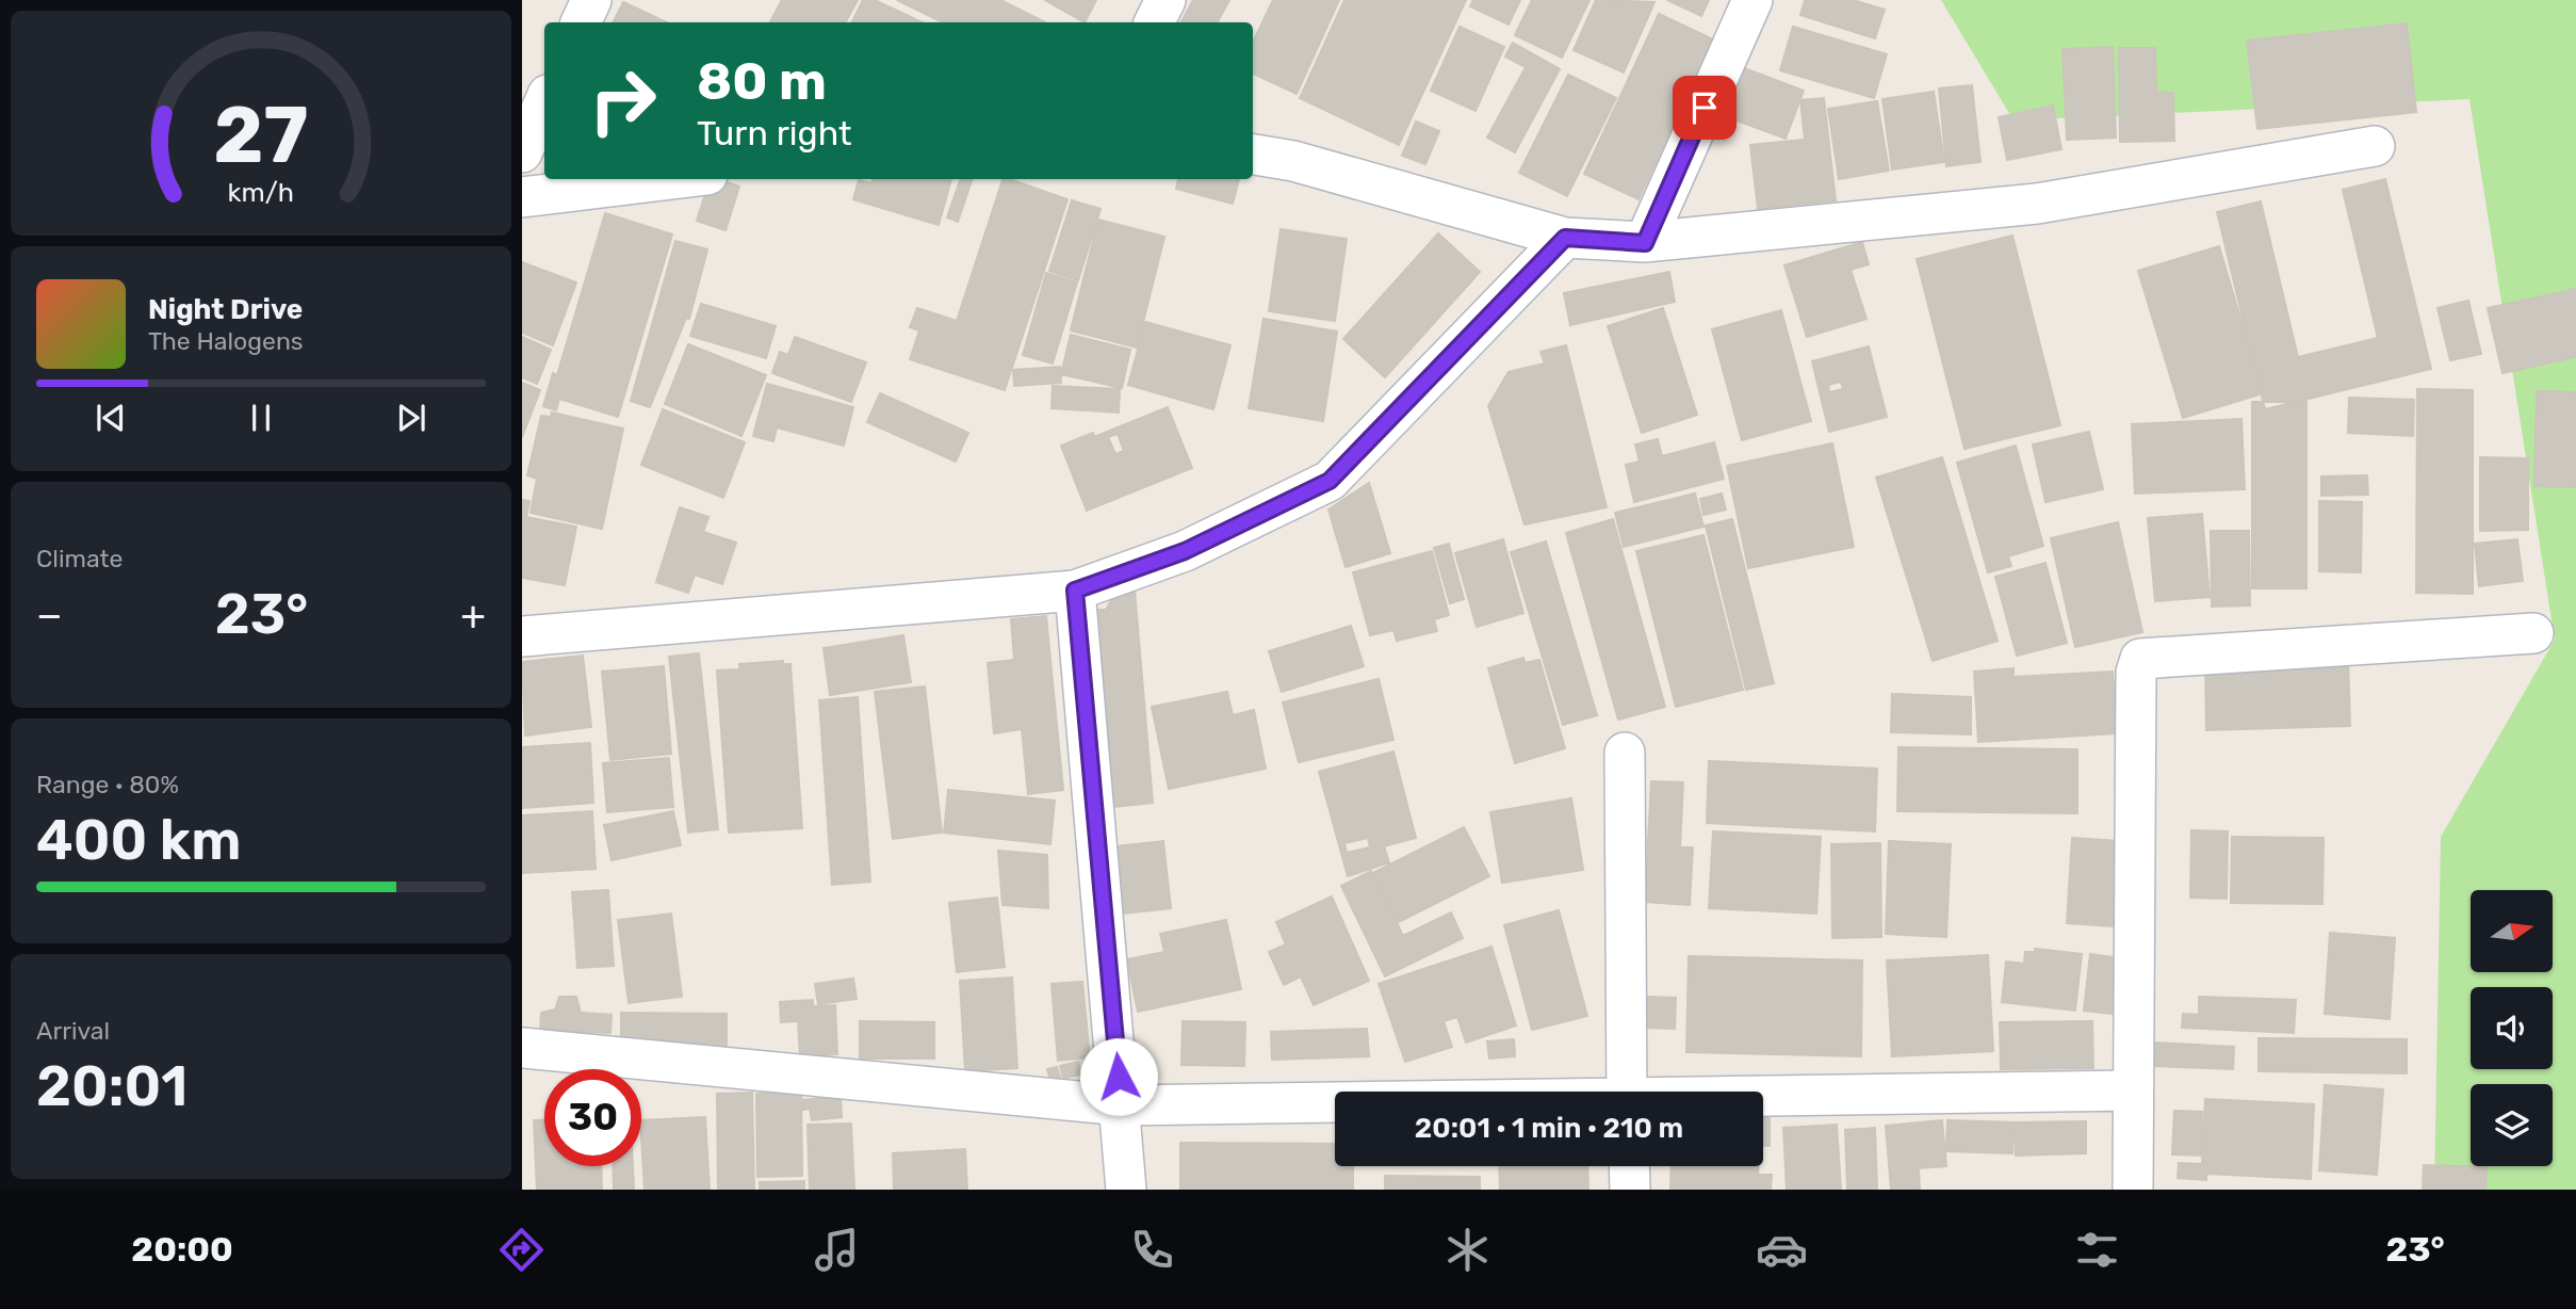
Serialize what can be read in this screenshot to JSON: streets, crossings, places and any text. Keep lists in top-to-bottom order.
{
  "north": "right",
  "page": {
    "turn": ["80 m", "Turn right"],
    "song": ["Night Drive", "The Halogens"],
    "tile": [
      "Climate",
      ["Range · 80%", "400 km"],
      ["Arrival", "20:01"]
    ],
    "heat": ["−", "23°", "+"],
    "limit": "30",
    "trip": "20:01 · 1 min · 210 m",
    "tabs": ["20:00", "23°"],
    "gauge": ["27", "km/h"]
  }
}
